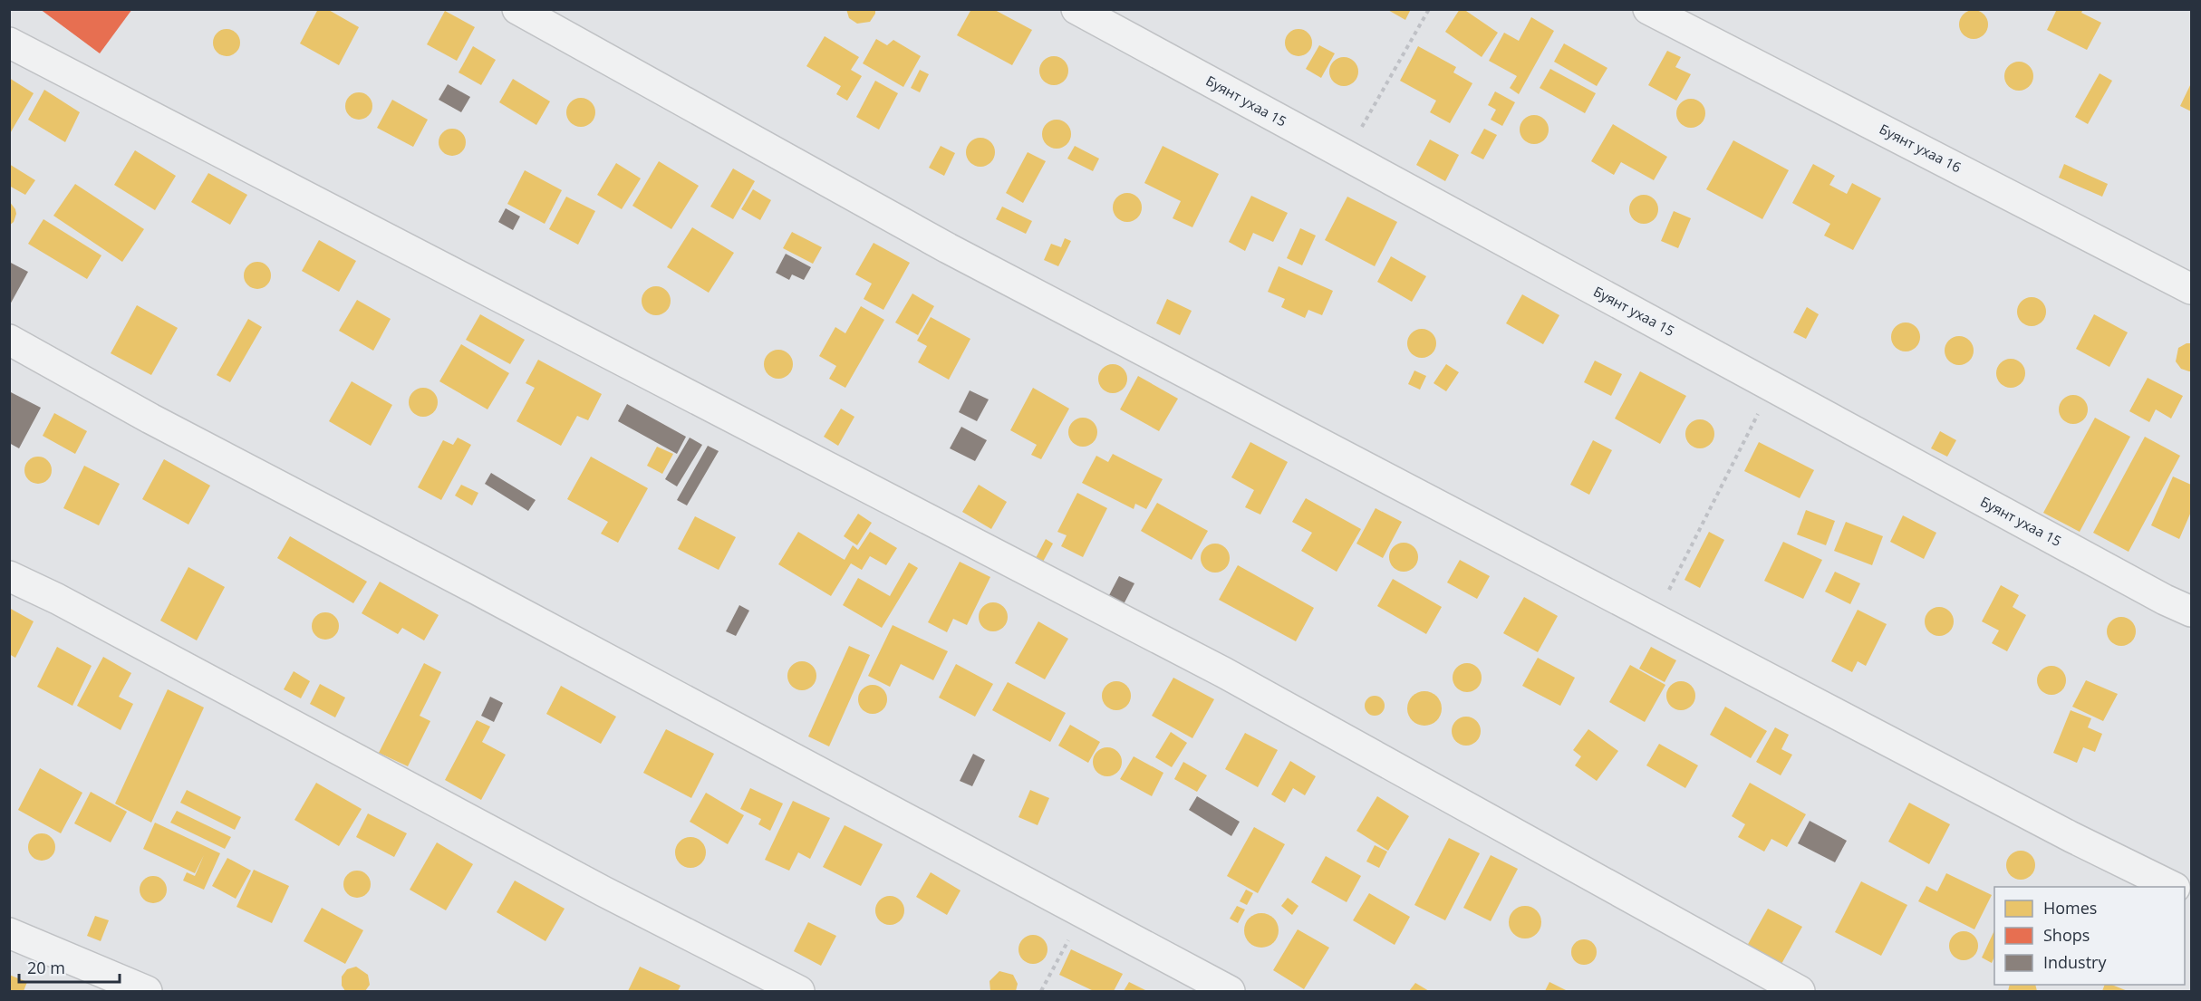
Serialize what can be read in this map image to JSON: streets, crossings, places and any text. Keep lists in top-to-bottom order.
{
  "streets": {
    "street": ["Буянт ухаа 15", "Буянт ухаа 16"]
  },
  "legend": ["Homes", "Shops", "Industry"],
  "scale_bar": "20 m"
}
